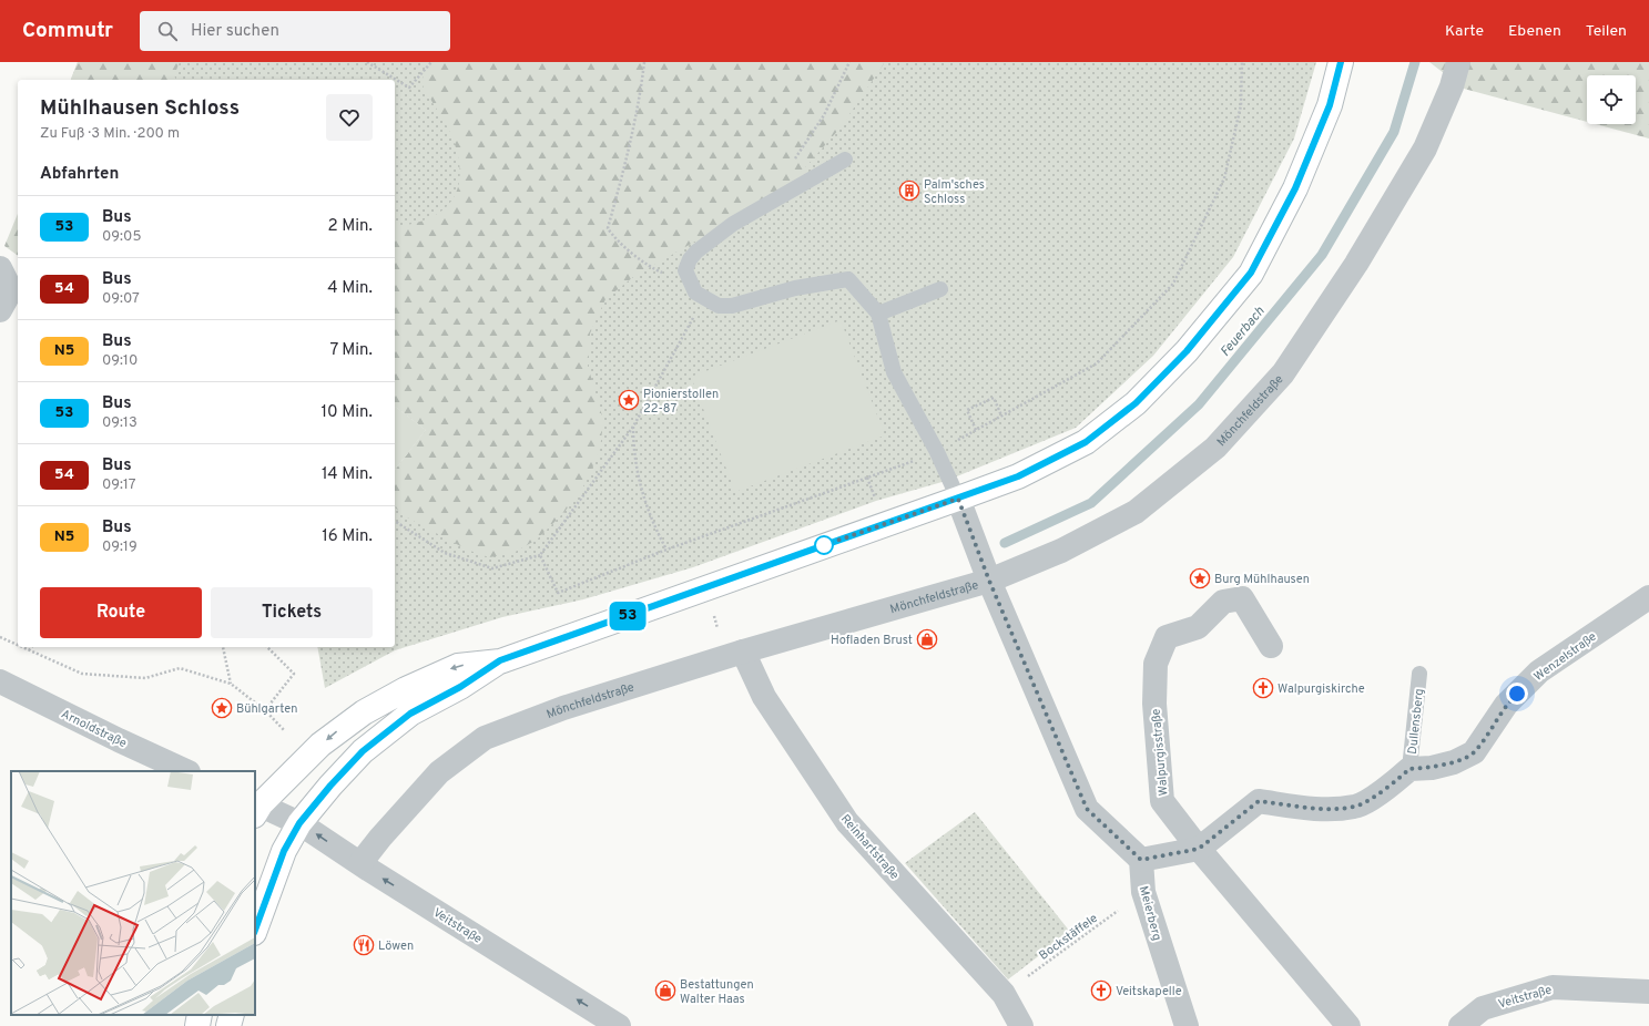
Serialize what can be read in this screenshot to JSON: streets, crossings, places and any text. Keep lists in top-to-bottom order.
{
  "streets": {
    "street": [
      "Mönchfeldstraße",
      "Wenzelstraße",
      "Arnoldstraße",
      "Walpurgisstraße",
      "Reinhartstraße",
      "Meierberg",
      "Veitstraße"
    ],
    "lane": ["Dullensberg"],
    "path": ["Bockstäffele"]
  },
  "crossings": [
    ["Mönchfeldstraße", "Reinhartstraße"],
    ["Mönchfeldstraße", "Veitstraße"],
    ["Wenzelstraße", "Dullensberg"],
    ["Reinhartstraße", "Bockstäffele"],
    ["Meierberg", "Bockstäffele"]
  ],
  "one_way": ["Veitstraße"],
  "water": ["Feuerbach"],
  "places": {
    "building": ["Palm'sches Schloss"],
    "place": ["Pionierstollen 22-87", "Burg Mühlhausen", "Bühlgarten"],
    "shop": ["Hofladen Brust", "Bestattungen Walter Haas"],
    "church": ["Walpurgiskirche", "Veitskapelle"],
    "restaurant": ["Löwen"]
  },
  "lines": ["bus line 53"],
  "page": {
    "header": "Commutr",
    "search": "Hier suchen",
    "nav": ["Karte", "Ebenen", "Teilen"],
    "on_map": "53",
    "heading": [
      ["Mühlhausen Schloss", "Zu Fuß · 3 Min. · 200 m"],
      "Abfahrten"
    ],
    "list": [
      {
        "mark": "53",
        "name": "Bus",
        "note": "09:05",
        "value": "2 Min."
      },
      {
        "mark": "54",
        "name": "Bus",
        "note": "09:07",
        "value": "4 Min."
      },
      {
        "mark": "N5",
        "name": "Bus",
        "note": "09:10",
        "value": "7 Min."
      },
      {
        "mark": "53",
        "name": "Bus",
        "note": "09:13",
        "value": "10 Min."
      },
      {
        "mark": "54",
        "name": "Bus",
        "note": "09:17",
        "value": "14 Min."
      },
      {
        "mark": "N5",
        "name": "Bus",
        "note": "09:19",
        "value": "16 Min."
      }
    ],
    "buttons": ["Route", "Tickets"]
  }
}
